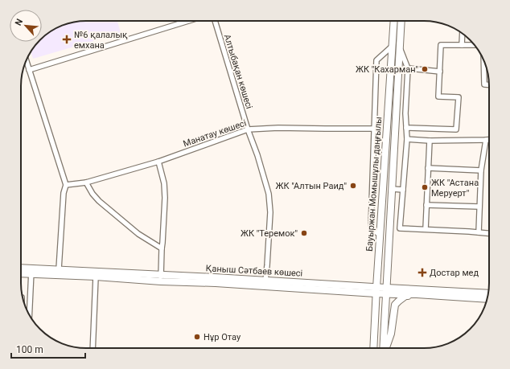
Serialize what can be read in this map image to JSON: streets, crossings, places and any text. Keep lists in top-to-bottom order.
{
  "streets": {
    "main road": ["Бауыржан Момышұлы даңғылы", "Қаныш Сәтбаев көшесі"],
    "street": ["Алтыбақан көшесі", "Манатау көшесі"]
  },
  "crossings": [
    ["Алтыбақан көшесі", "Манатау көшесі"],
    ["Алтыбақан көшесі", "Қаныш Сәтбаев көшесі"],
    ["Бауыржан Момышұлы даңғылы", "Қаныш Сәтбаев көшесі"]
  ],
  "places": {
    "health": ["№6 қалалық емхана", "Достар мед"],
    "other": [
      "ЖК \"Кахарман\"",
      "ЖК \"Алтын Раид\"",
      "ЖК \"Астана Меруерт\"",
      "ЖК \"Теремок\"",
      "Нұр Отау"
    ]
  },
  "scale_bar": "100 m",
  "north": "top left"
}
